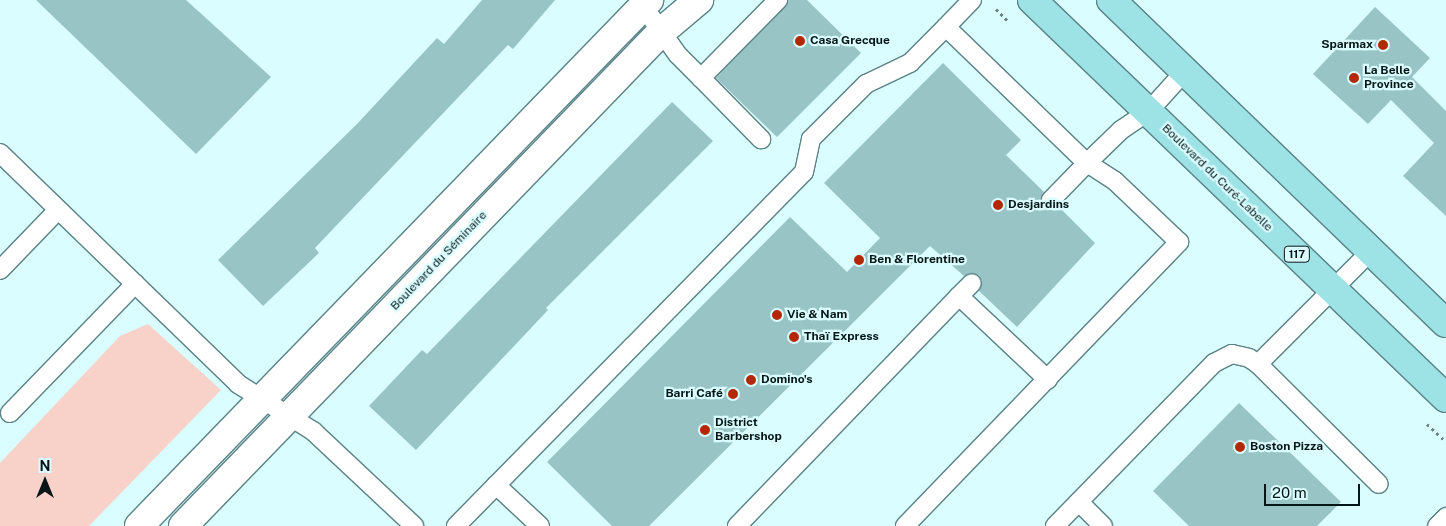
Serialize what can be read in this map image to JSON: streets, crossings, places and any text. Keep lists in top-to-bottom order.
{
  "streets": {
    "main road": ["Boulevard du Curé-Labelle", "117"],
    "street": ["Boulevard du Séminaire"]
  },
  "places": [
    "Casa Grecque",
    "Sparmax",
    "La Belle Province",
    "Desjardins",
    "Ben & Florentine",
    "Vie & Nam",
    "Thaï Express",
    "Domino's",
    "Barri Café",
    "District Barbershop",
    "Boston Pizza"
  ],
  "scale_bar": "20 m",
  "north": "top"
}
